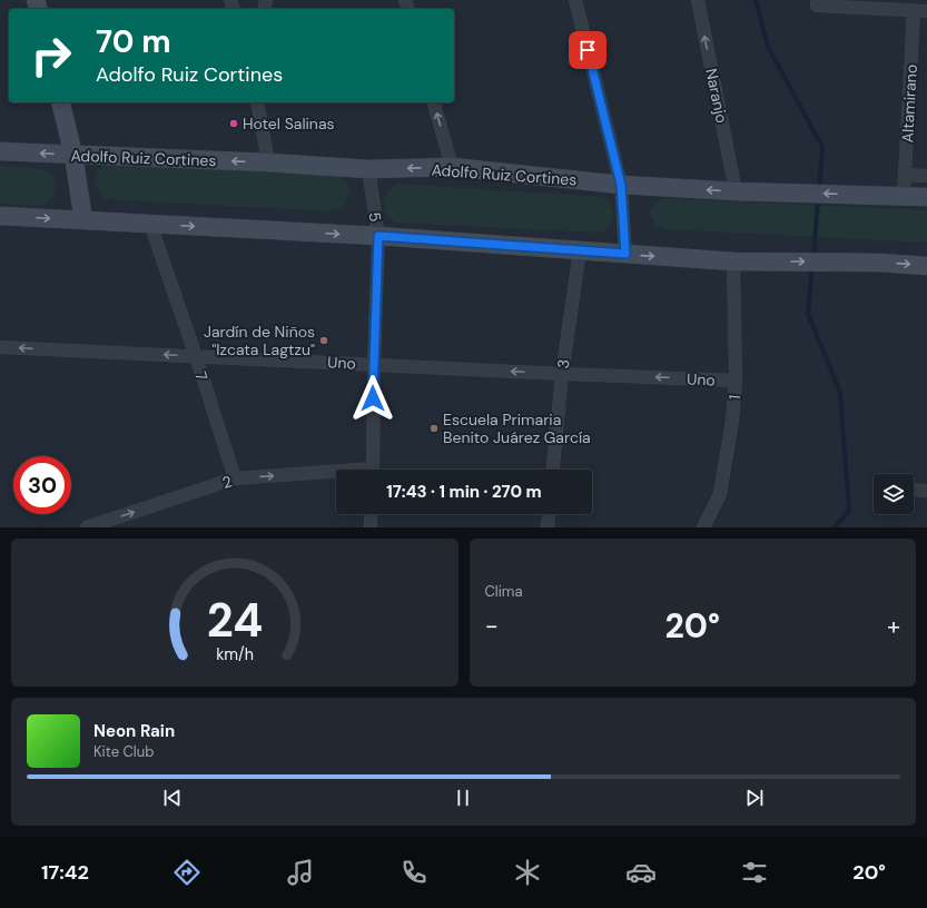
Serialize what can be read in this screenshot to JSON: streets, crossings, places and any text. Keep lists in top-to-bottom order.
{
  "streets": {
    "main road": ["Adolfo Ruiz Cortines"],
    "street": [
      "Naranjo",
      "Altamirano",
      "5",
      "Uno",
      "3",
      "7",
      "1",
      "2"
    ]
  },
  "crossings": [
    ["Naranjo", "Adolfo Ruiz Cortines"],
    ["Altamirano", "Adolfo Ruiz Cortines"],
    ["Adolfo Ruiz Cortines", "5"],
    ["5", "Uno"],
    ["Uno", "3"],
    ["Uno", "7"],
    ["Uno", "1"],
    ["7", "2"]
  ],
  "one_way": ["Naranjo", "Uno", "2"],
  "places": ["Hotel Salinas", "Jardín de Niños \"Izcata Lagtzu\"", "Escuela Primaria Benito Juárez García"],
  "page": {
    "turn": ["70 m", "Adolfo Ruiz Cortines"],
    "limit": "30",
    "trip": "17:43 · 1 min · 270 m",
    "tile": "Clima",
    "heat": ["−", "20°", "+"],
    "song": ["Neon Rain", "Kite Club"],
    "tabs": ["17:42", "20°"],
    "gauge": ["24", "km/h"]
  }
}
